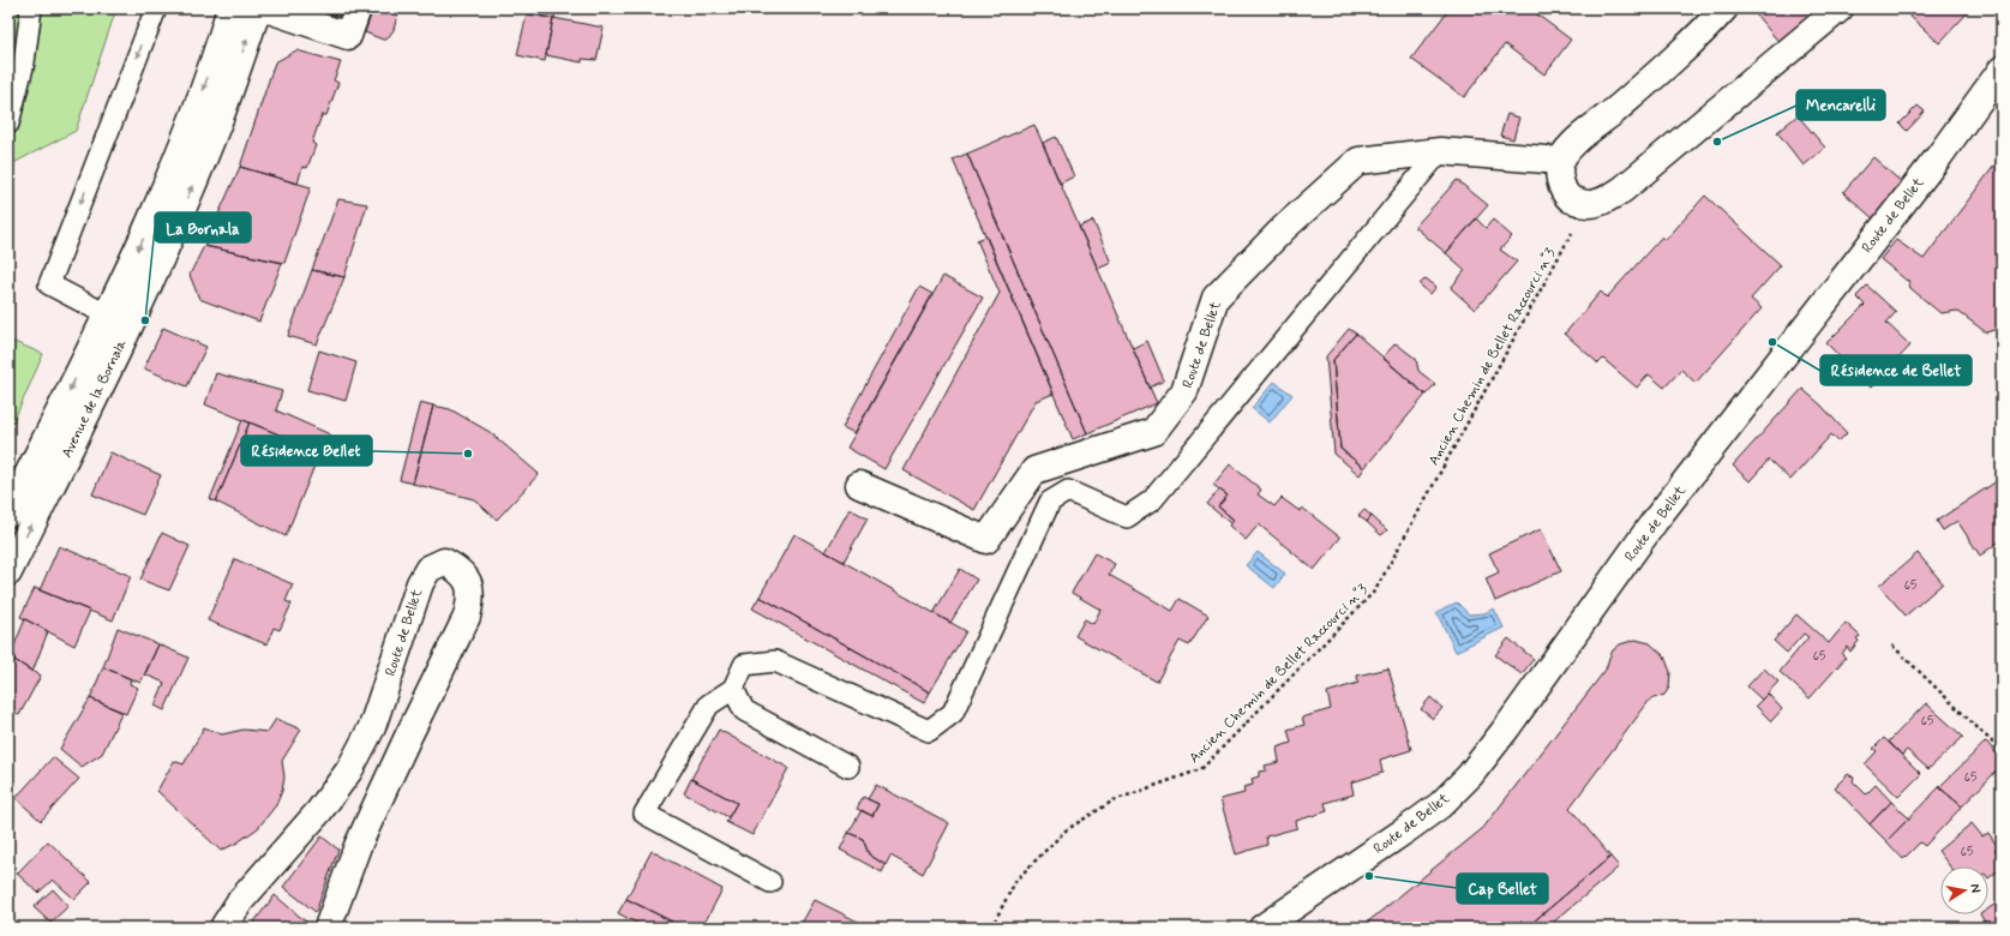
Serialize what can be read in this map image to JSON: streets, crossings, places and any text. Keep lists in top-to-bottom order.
{
  "streets": {
    "street": ["Route de Bellet", "Avenue de la Bornala"],
    "path": ["Ancien Chemin de Bellet Raccourci n°3"]
  },
  "places": [
    "Mencarelli",
    "La Bornala",
    "Résidence de Bellet",
    "Résidence Bellet",
    "Cap Bellet"
  ],
  "house_numbers": [
    "65",
    "65",
    "65",
    "65",
    "65"
  ],
  "north": "right"
}
